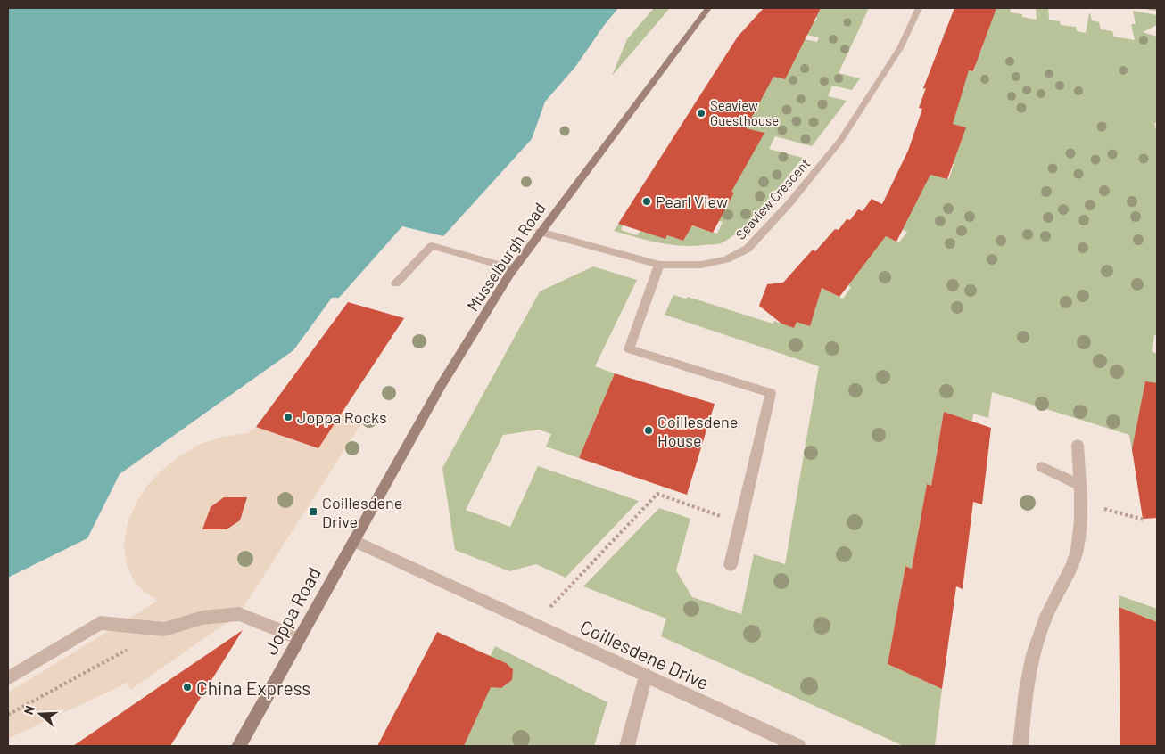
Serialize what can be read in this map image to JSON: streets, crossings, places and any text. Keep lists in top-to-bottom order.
{
  "streets": {
    "main road": ["Musselburgh Road", "Joppa Road"],
    "street": ["Seaview Crescent", "Coillesdene Drive"]
  },
  "crossings": [
    ["Seaview Crescent", "Musselburgh Road"],
    ["Musselburgh Road", "Joppa Road"],
    ["Musselburgh Road", "Coillesdene Drive"],
    ["Joppa Road", "Coillesdene Drive"]
  ],
  "places": {
    "other": [
      "Seaview Guesthouse",
      "Pearl View",
      "Joppa Rocks",
      "Coillesdene House",
      "China Express"
    ],
    "transit": ["Coillesdene Drive"]
  },
  "north": "left"
}
